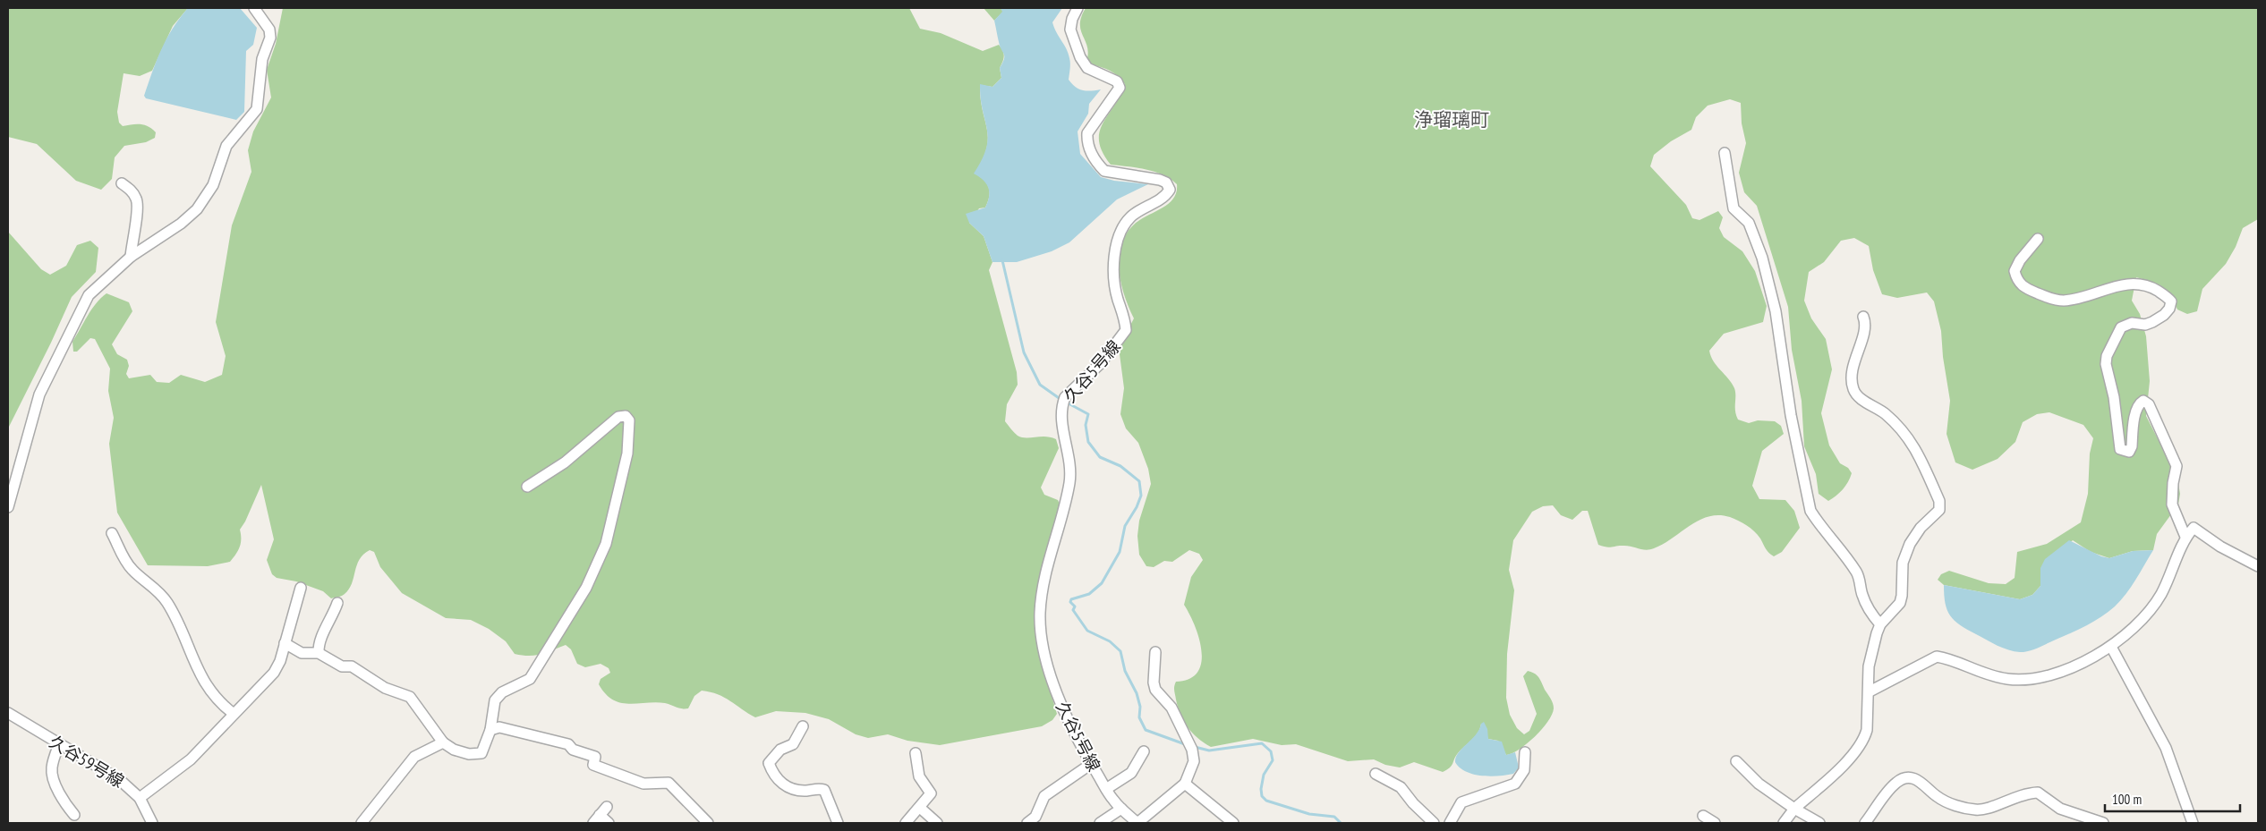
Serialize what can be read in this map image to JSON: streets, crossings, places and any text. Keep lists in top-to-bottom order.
{
  "streets": {
    "street": ["久谷5号線", "久谷59号線"]
  },
  "districts": ["浄瑠璃町"],
  "scale_bar": "100 m"
}
